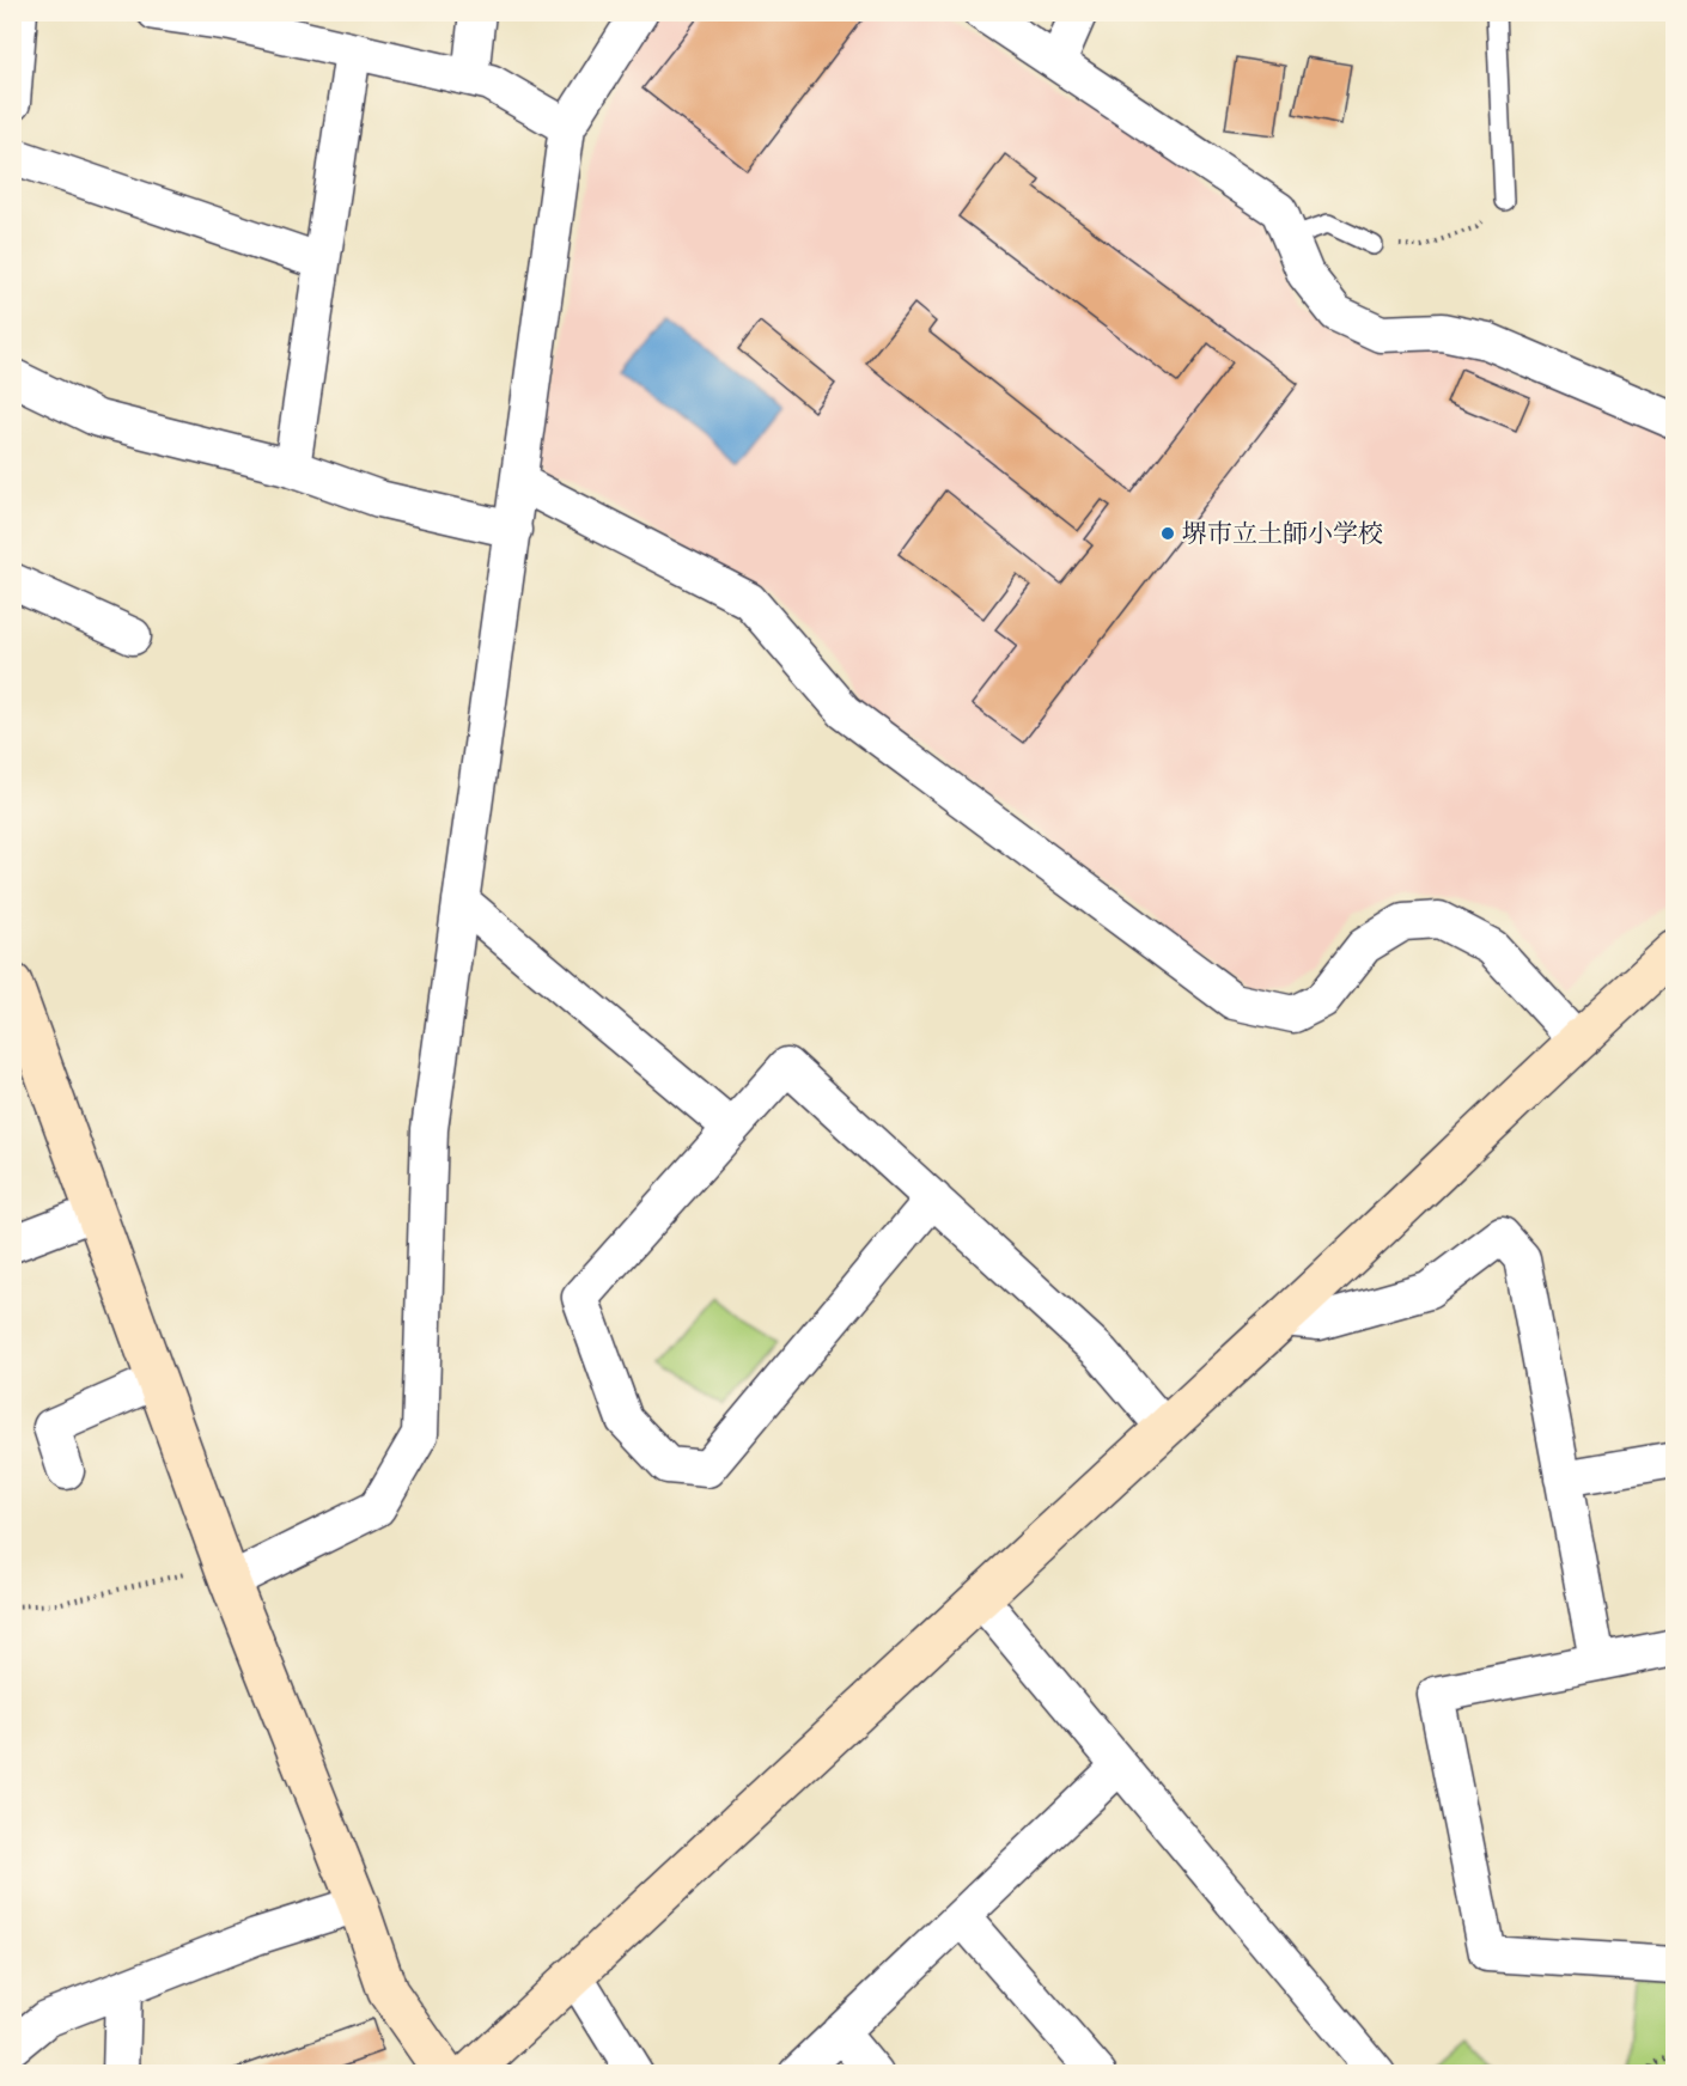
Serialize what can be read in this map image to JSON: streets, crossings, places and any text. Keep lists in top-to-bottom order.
{
  "places": ["堺市立土師小学校"]
}
